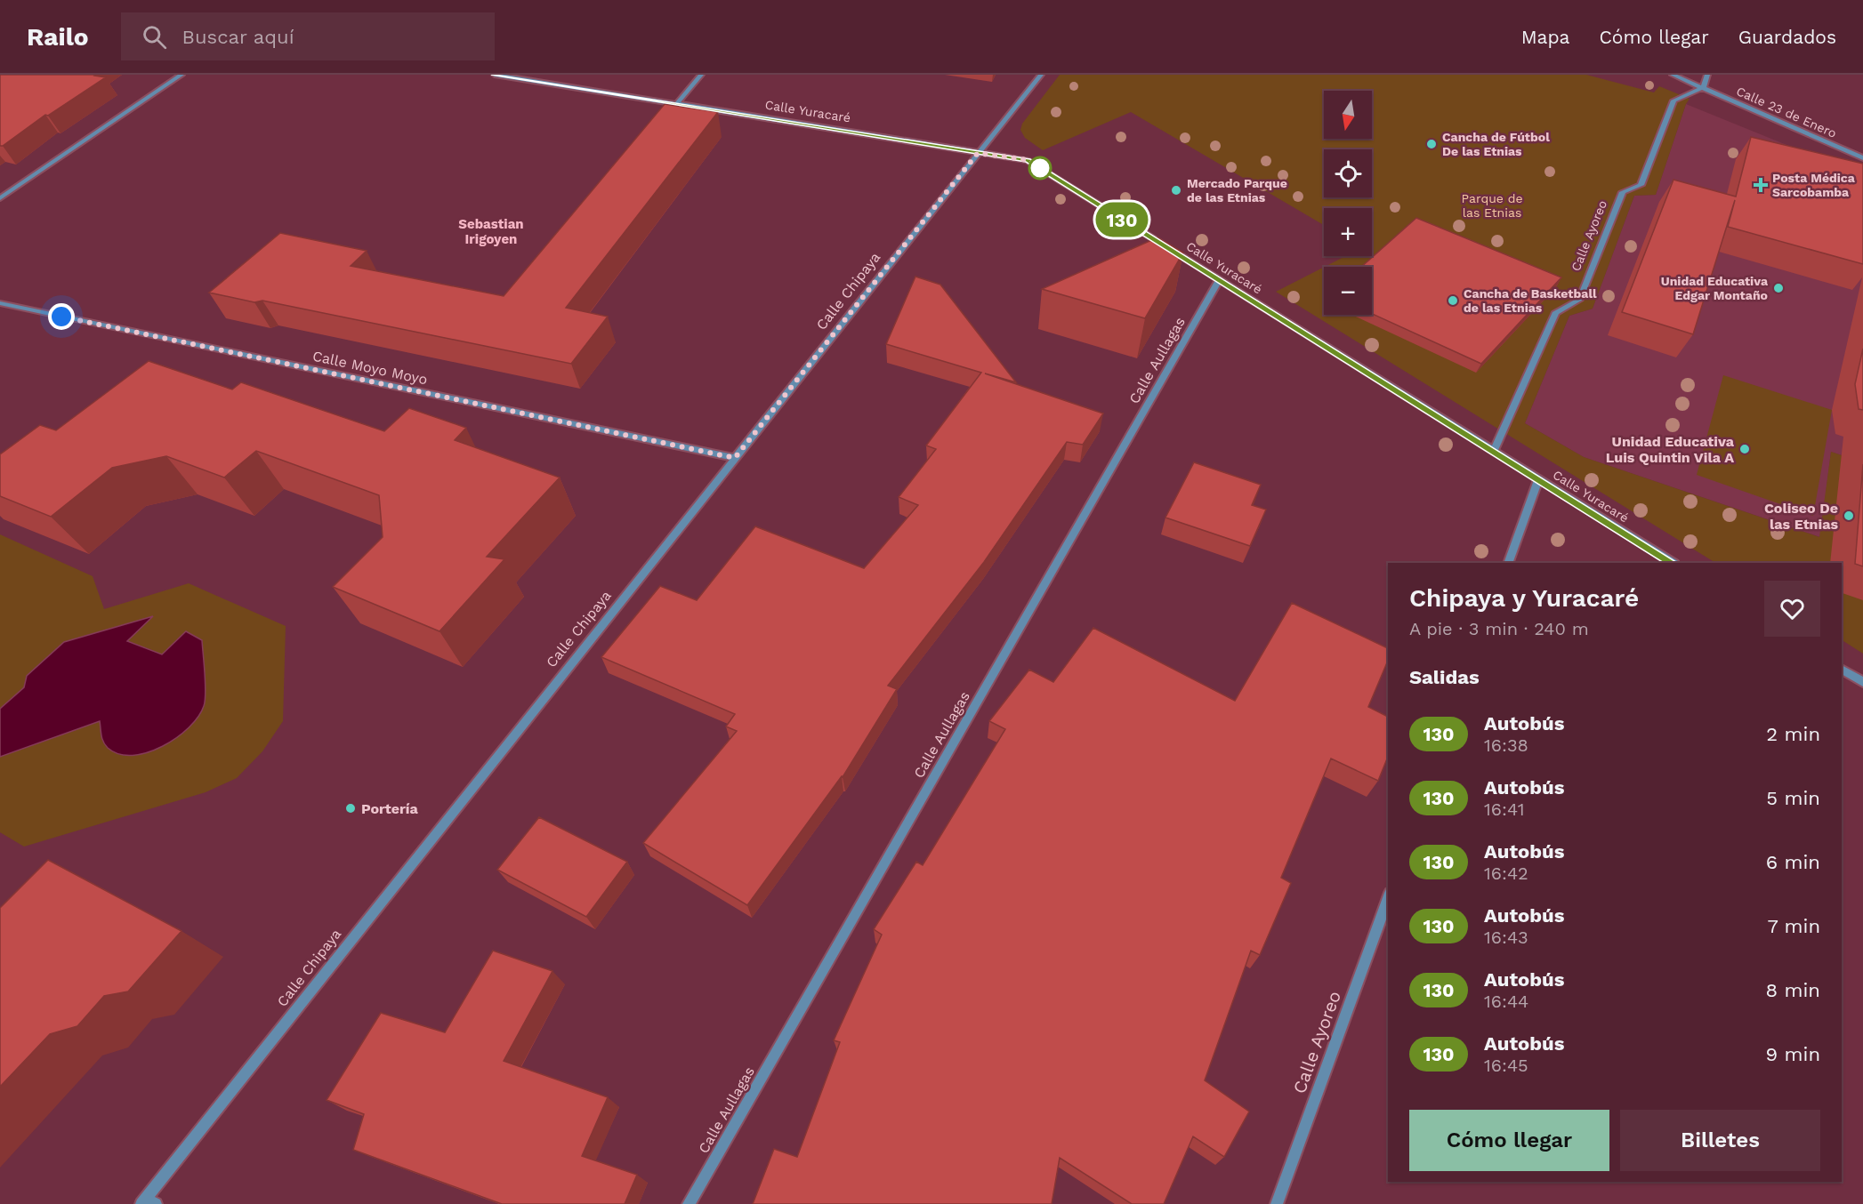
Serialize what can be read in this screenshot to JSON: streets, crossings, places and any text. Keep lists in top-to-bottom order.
{
  "streets": {
    "street": [
      "Calle Yuracaré",
      "Calle 23 de Enero",
      "Calle Ayoreo",
      "Calle Chipaya",
      "Calle Aullagas",
      "Calle Moyo Moyo"
    ]
  },
  "crossings": [
    ["Calle Yuracaré", "Calle Ayoreo"],
    ["Calle Yuracaré", "Calle Chipaya"],
    ["Calle Yuracaré", "Calle Aullagas"],
    ["Calle 23 de Enero", "Calle Ayoreo"],
    ["Calle Chipaya", "Calle Moyo Moyo"]
  ],
  "districts": ["Sebastian Irigoyen"],
  "parks": ["Parque de las Etnias"],
  "places": {
    "other": [
      "Cancha de Fútbol De las Etnias",
      "Mercado Parque de las Etnias",
      "Unidad Educativa Edgar Montaño",
      "Cancha de Basketball de las Etnias",
      "Unidad Educativa Luis Quintin Vila A",
      "Coliseo De las Etnias",
      "Portería"
    ],
    "health": ["Posta Médica Sarcobamba"]
  },
  "lines": ["bus line 130"],
  "north": "bottom",
  "page": {
    "header": "Railo",
    "search": "Buscar aquí",
    "nav": ["Mapa", "Cómo llegar", "Guardados"],
    "on_map": "130",
    "map_buttons": ["+", "−"],
    "heading": [
      ["Chipaya y Yuracaré", "A pie · 3 min · 240 m"],
      "Salidas"
    ],
    "list": [
      {
        "mark": "130",
        "name": "Autobús",
        "note": "16:38",
        "value": "2 min"
      },
      {
        "mark": "130",
        "name": "Autobús",
        "note": "16:41",
        "value": "5 min"
      },
      {
        "mark": "130",
        "name": "Autobús",
        "note": "16:42",
        "value": "6 min"
      },
      {
        "mark": "130",
        "name": "Autobús",
        "note": "16:43",
        "value": "7 min"
      },
      {
        "mark": "130",
        "name": "Autobús",
        "note": "16:44",
        "value": "8 min"
      },
      {
        "mark": "130",
        "name": "Autobús",
        "note": "16:45",
        "value": "9 min"
      }
    ],
    "buttons": ["Cómo llegar", "Billetes"]
  }
}
